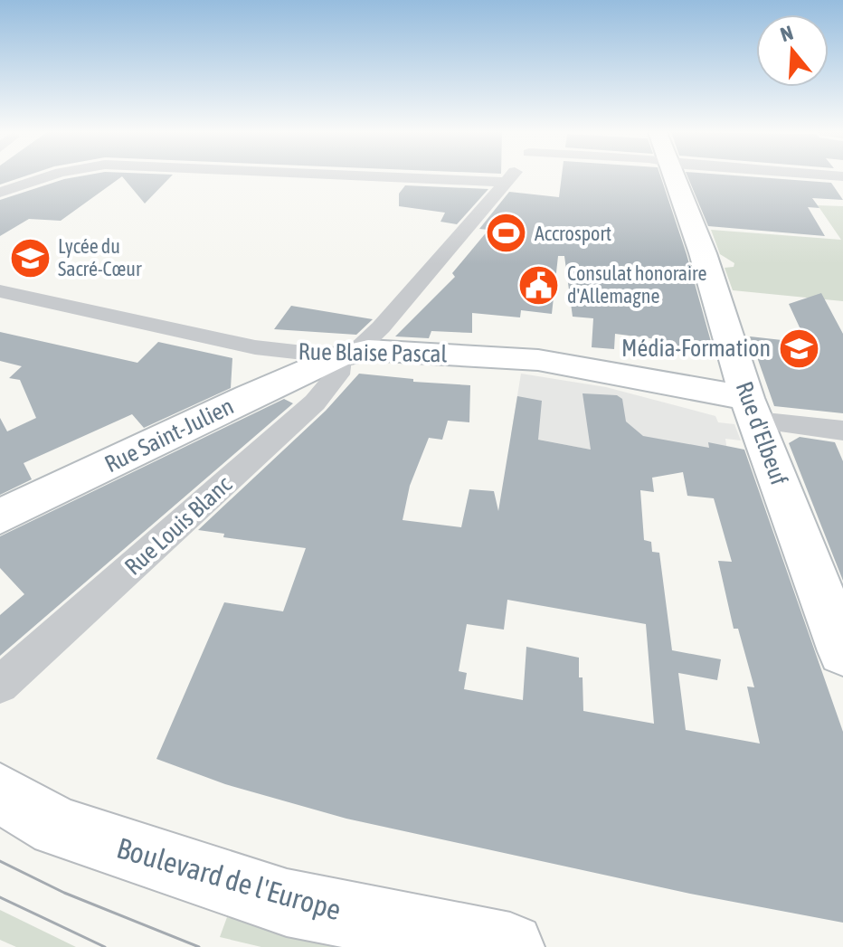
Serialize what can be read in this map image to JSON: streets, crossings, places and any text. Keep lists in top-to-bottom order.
{
  "streets": {
    "street": [
      "Rue Blaise Pascal",
      "Rue d'Elbeuf",
      "Rue Saint-Julien",
      "Rue Louis Blanc",
      "Boulevard de l'Europe"
    ]
  },
  "crossings": [
    ["Rue Blaise Pascal", "Rue d'Elbeuf"],
    ["Rue Blaise Pascal", "Rue Saint-Julien"],
    ["Rue Blaise Pascal", "Rue Louis Blanc"],
    ["Rue Saint-Julien", "Rue Louis Blanc"]
  ],
  "places": {
    "sports": ["Accrosport"],
    "school or university": ["Lycée du Sacré-Cœur", "Média-Formation"],
    "public building": ["Consulat honoraire d'Allemagne"]
  },
  "north": "top"
}
